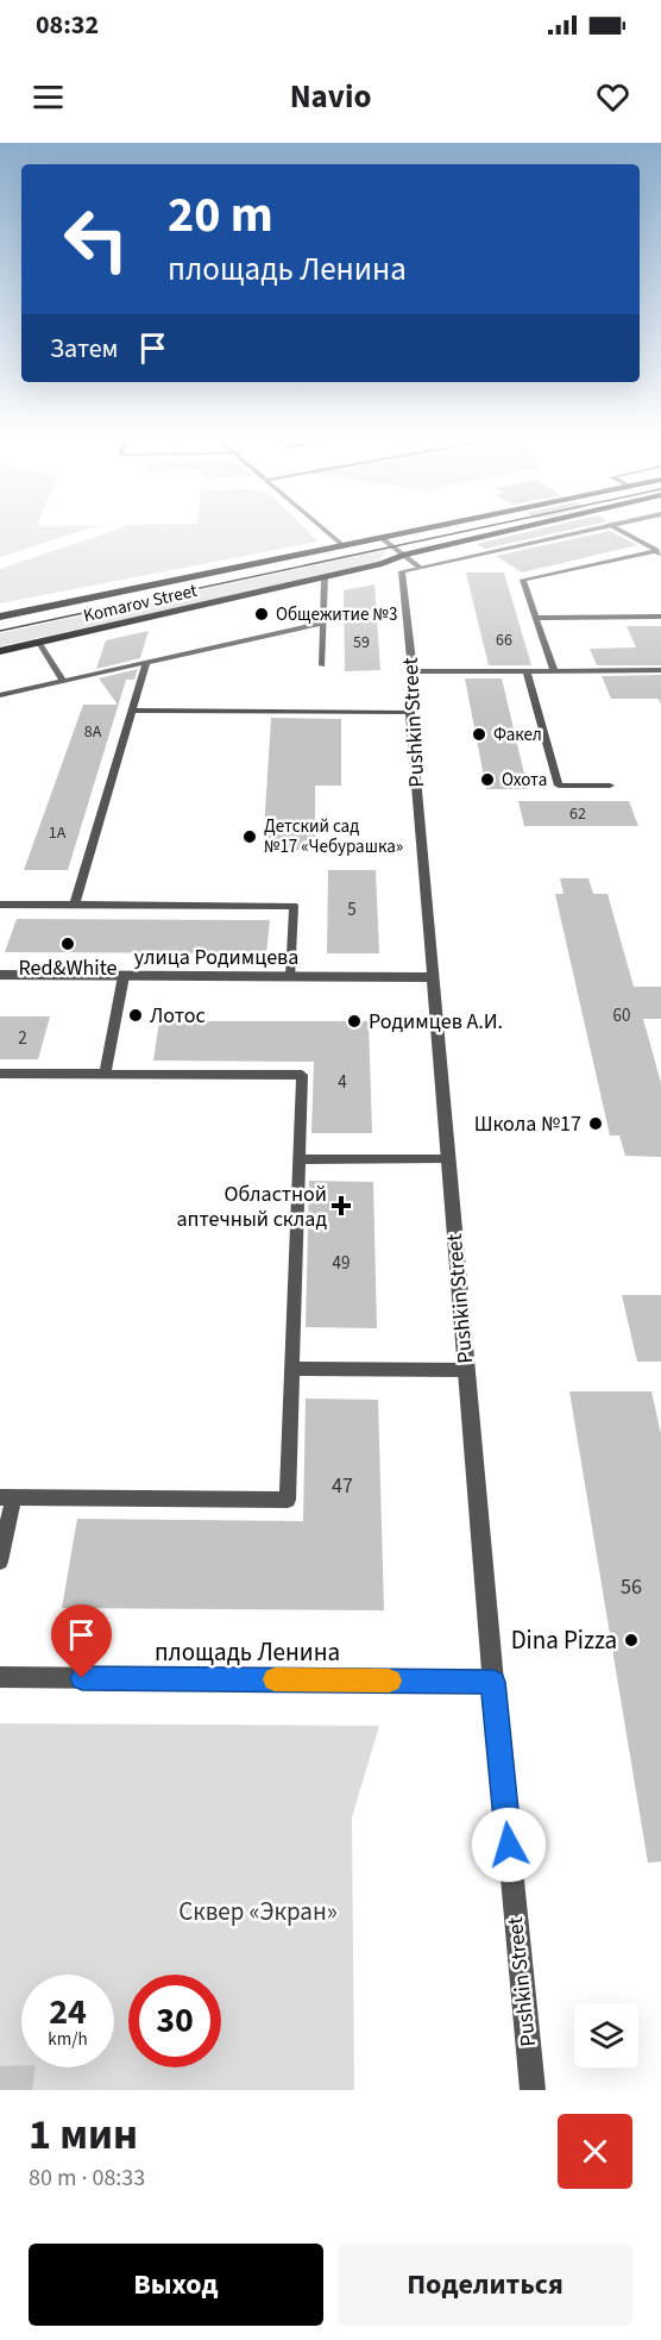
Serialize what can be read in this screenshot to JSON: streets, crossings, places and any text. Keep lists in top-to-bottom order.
{
  "streets": {
    "main road": ["Komarov Street"],
    "street": ["Pushkin Street", "улица Родимцева", "площадь Ленина"]
  },
  "crossings": [
    ["Pushkin Street", "улица Родимцева"],
    ["Pushkin Street", "площадь Ленина"]
  ],
  "parks": ["Сквер «Экран»"],
  "places": {
    "other": [
      "Общежитие №3",
      "Факел",
      "Охота",
      "Детский сад №17 «Чебурашка»",
      "Red&White",
      "Лотос",
      "Родимцев А.И.",
      "Школа №17",
      "Dina Pizza"
    ],
    "health": ["Областной аптечный склад"]
  },
  "house_numbers": [
    "66",
    "59",
    "8А",
    "62",
    "1А",
    "5",
    "60",
    "2",
    "4",
    "49",
    "47",
    "56"
  ],
  "page": {
    "status": "08:32",
    "header": "Navio",
    "turn": ["20 m", "площадь Ленина"],
    "then": "Затем",
    "speed": "24 km/h",
    "limit": "30",
    "heading": ["1 мин", "80 m · 08:33"],
    "buttons": ["Выход", "Поделиться"]
  }
}
